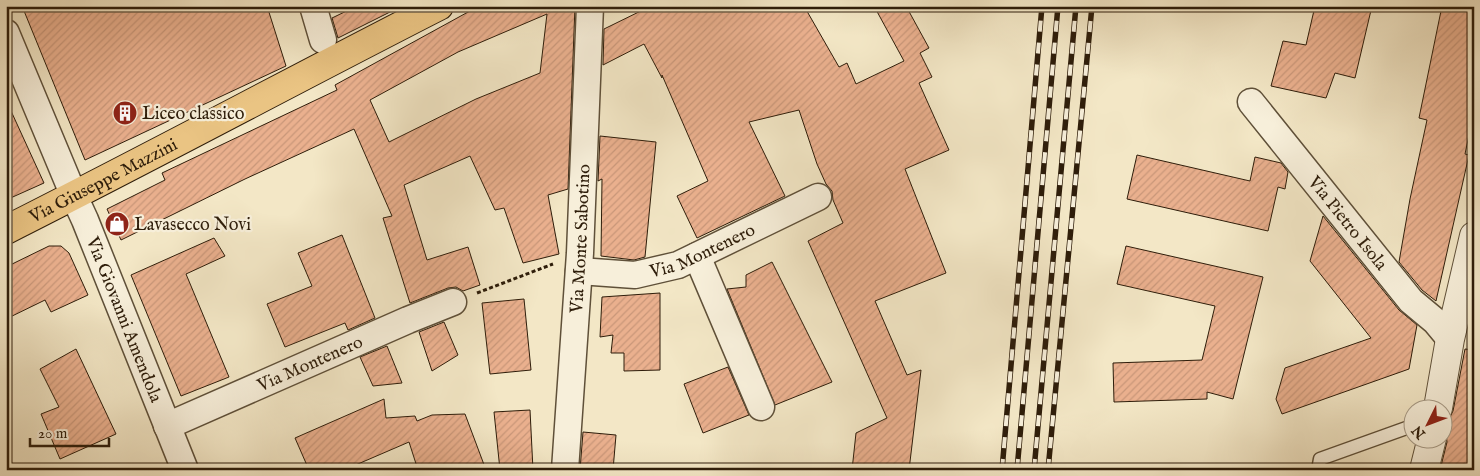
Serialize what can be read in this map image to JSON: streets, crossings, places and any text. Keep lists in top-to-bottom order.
{
  "streets": {
    "main road": ["Via Giuseppe Mazzini"],
    "street": [
      "Via Pietro Isola",
      "Via Monte Sabotino",
      "Via Montenero",
      "Via Giovanni Amendola"
    ]
  },
  "crossings": [
    ["Via Giuseppe Mazzini", "Via Giovanni Amendola"],
    ["Via Monte Sabotino", "Via Montenero"],
    ["Via Montenero", "Via Giovanni Amendola"]
  ],
  "places": {
    "building": ["Liceo classico"],
    "shop": ["Lavasecco Novi"]
  },
  "scale_bar": "20 m",
  "north": "bottom left"
}
